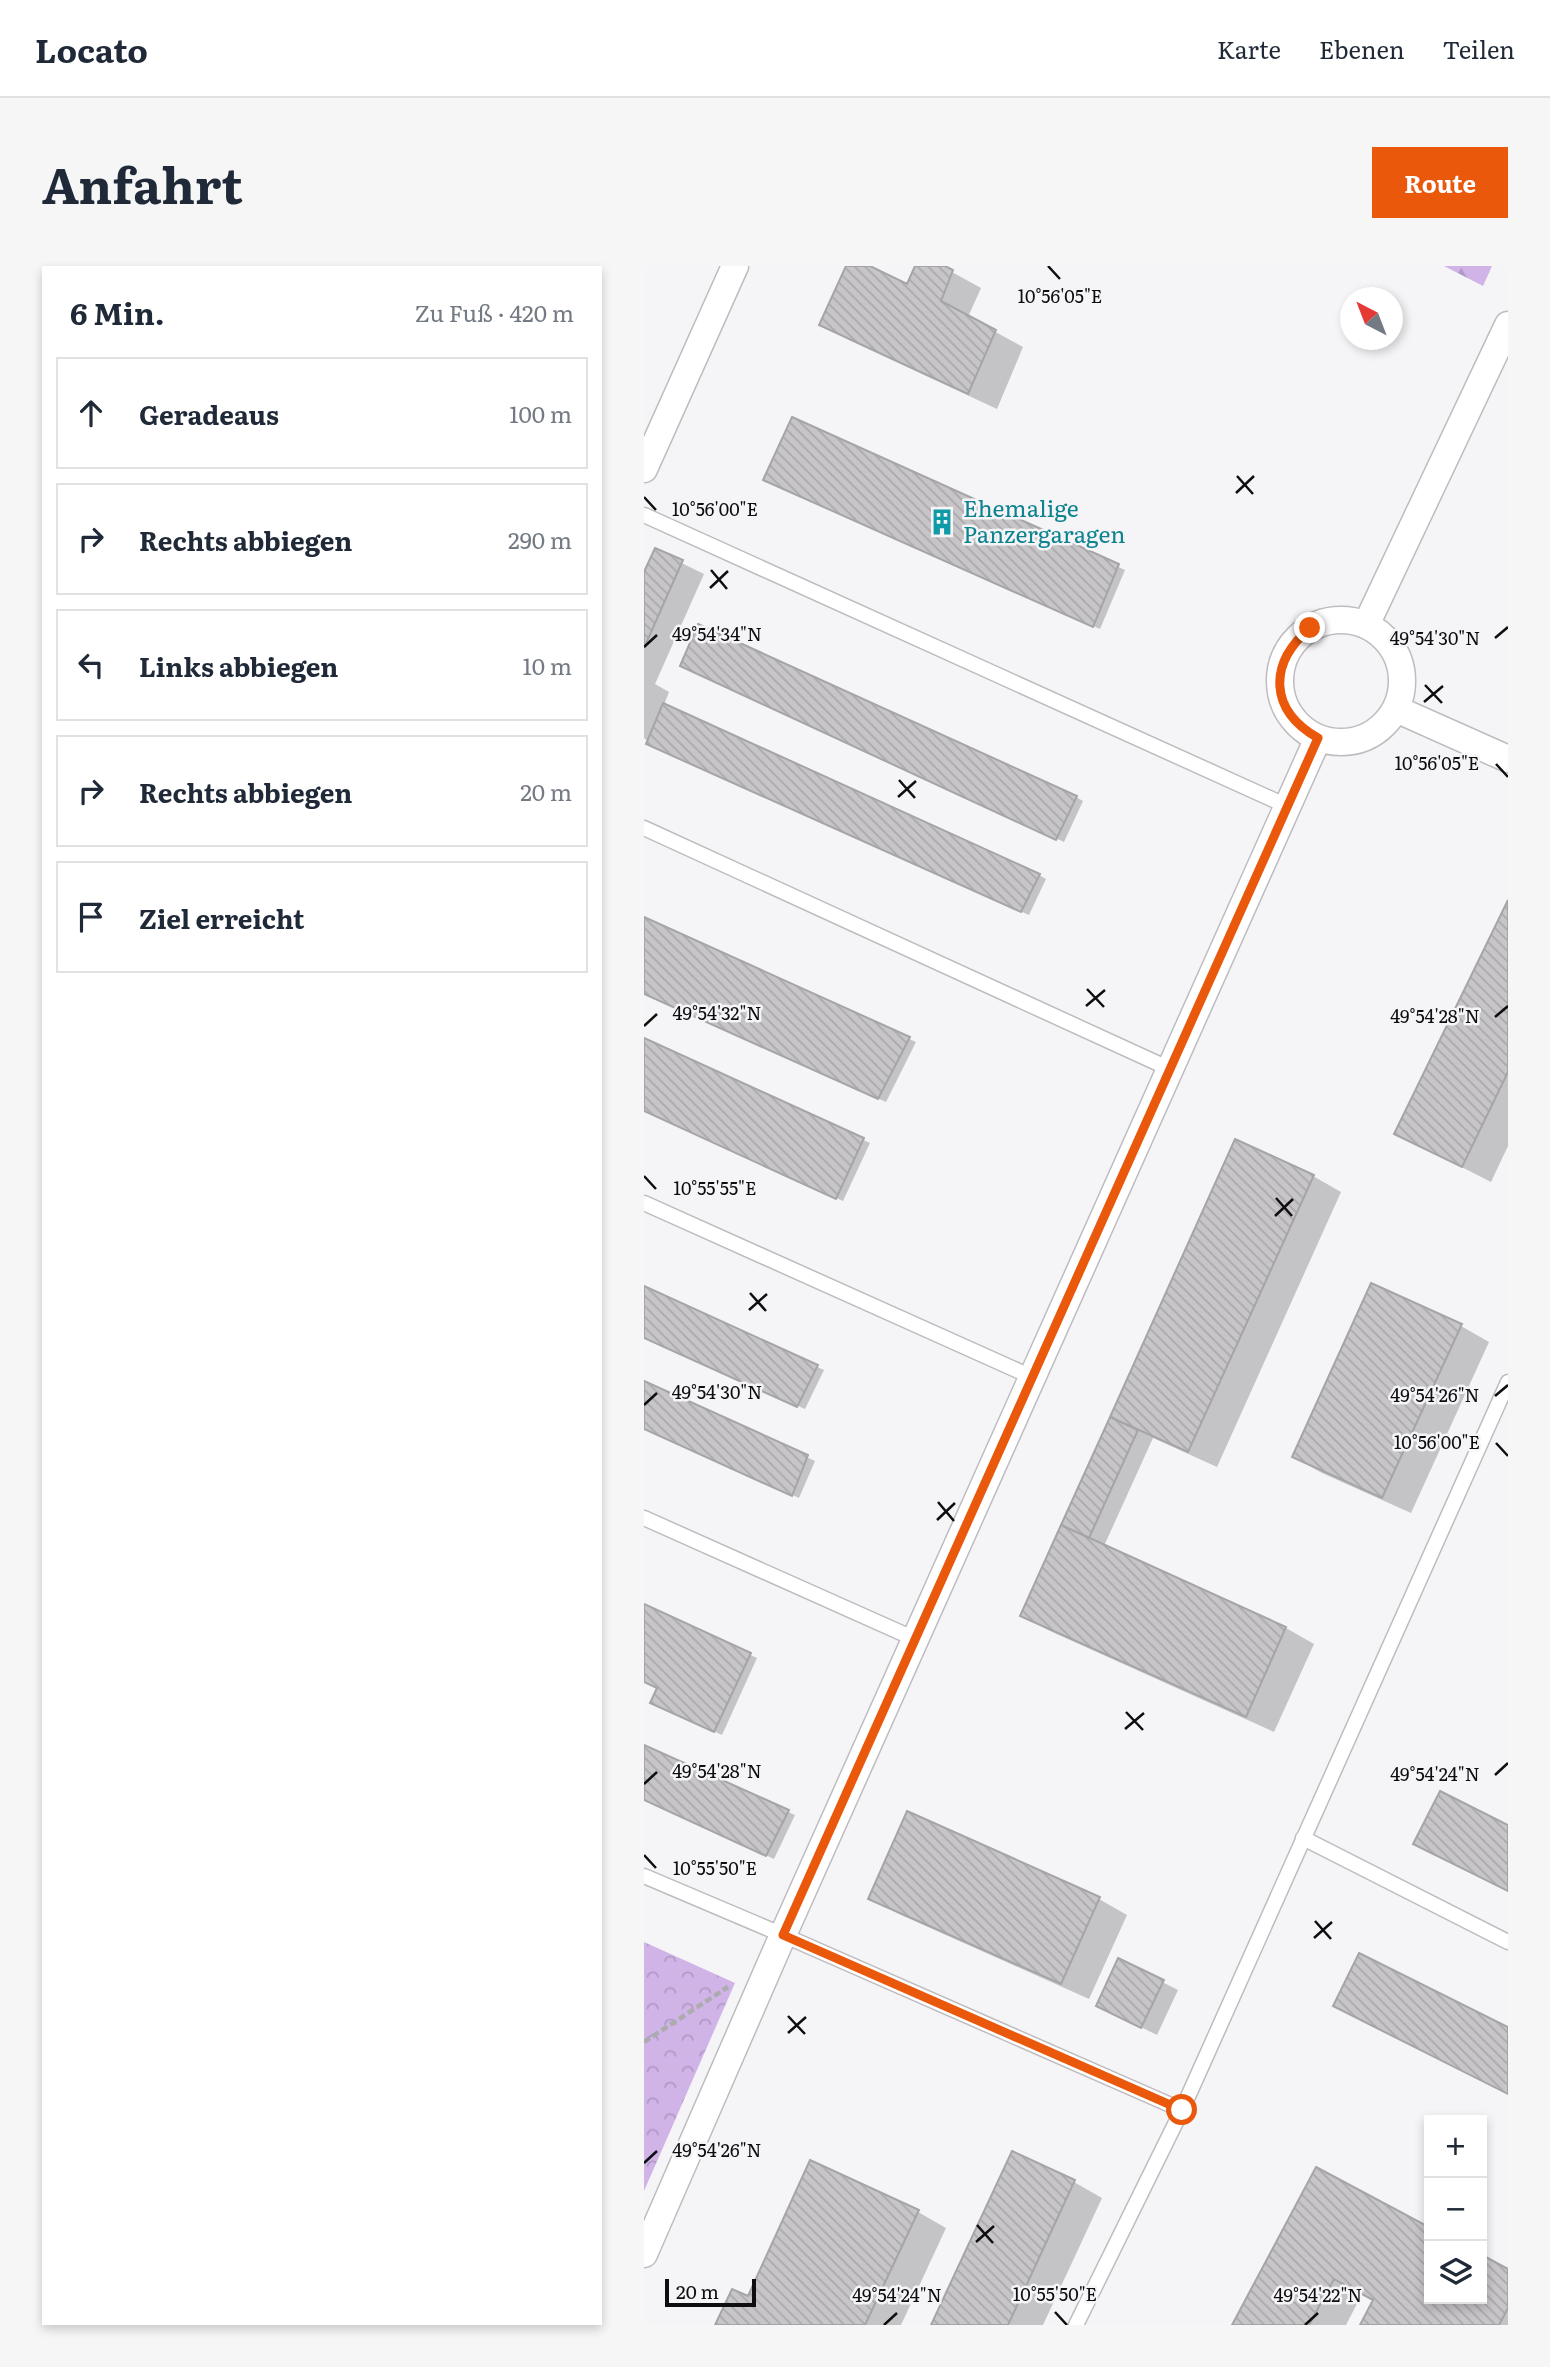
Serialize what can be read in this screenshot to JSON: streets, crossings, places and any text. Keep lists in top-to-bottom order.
{
  "places": {
    "building": ["Ehemalige Panzergaragen"]
  },
  "scale_bar": "20 m",
  "north": "top left",
  "page": {
    "header": "Locato",
    "nav": ["Karte", "Ebenen", "Teilen"],
    "title": "Anfahrt",
    "buttons": "Route",
    "heading": ["6 Min.", "Zu Fuß · 420 m"],
    "list": [
      ["Geradeaus", "100 m"],
      ["Rechts abbiegen", "290 m"],
      ["Links abbiegen", "10 m"],
      ["Rechts abbiegen", "20 m"],
      "Ziel erreicht"
    ],
    "map_buttons": ["+", "−"],
    "scale": "20 m"
  },
  "coordinates": [
    "10°56'05\"E",
    "10°56'00\"E",
    "49°54'34\"N",
    "49°54'30\"N",
    "49°54'32\"N",
    "49°54'28\"N",
    "10°55'55\"E",
    "49°54'26\"N",
    "49°54'24\"N",
    "10°55'50\"E",
    "49°54'22\"N"
  ]
}
